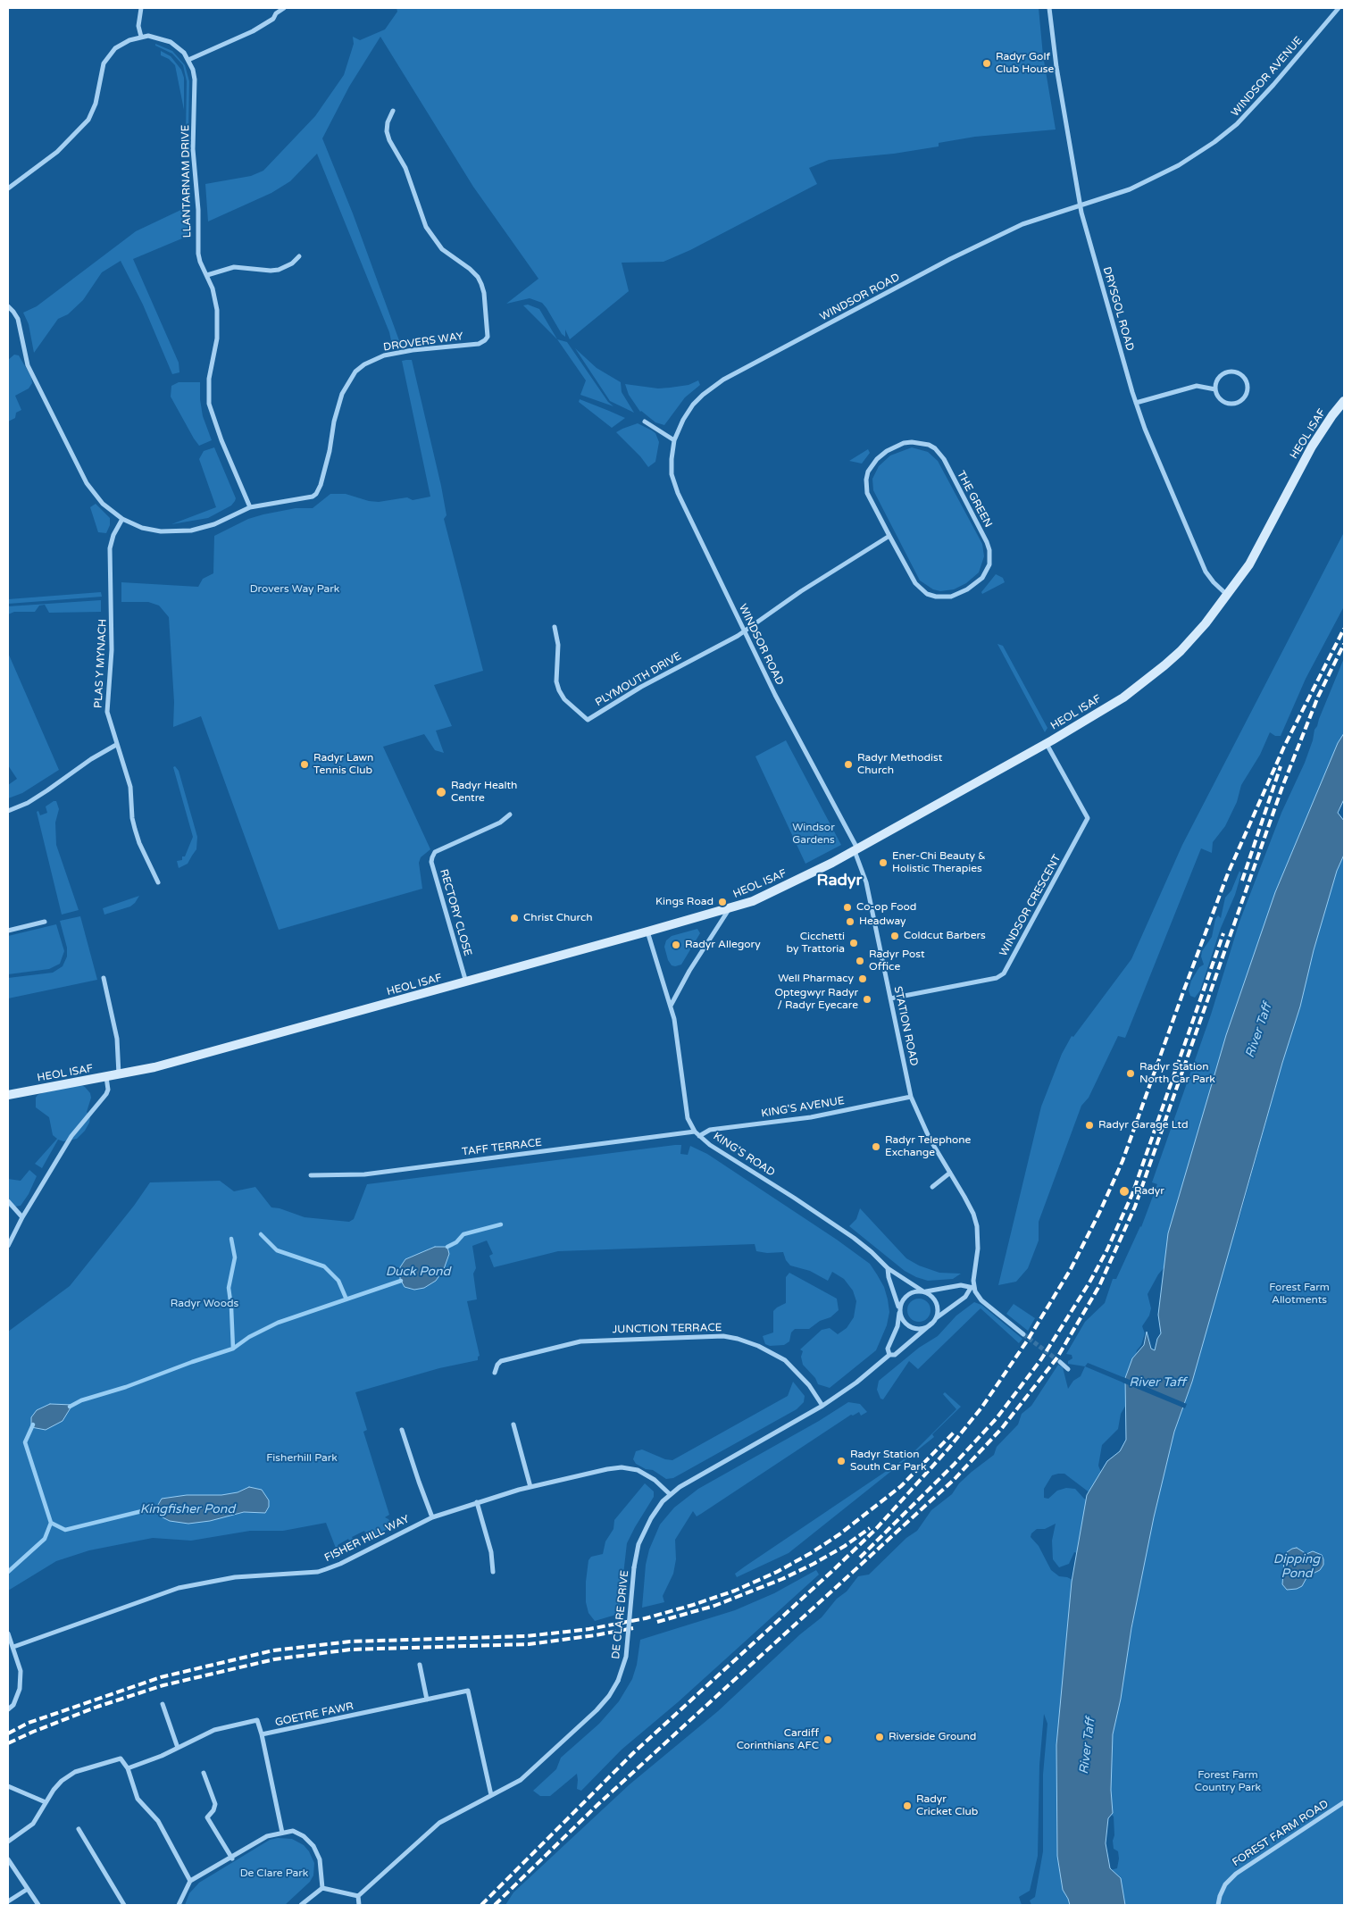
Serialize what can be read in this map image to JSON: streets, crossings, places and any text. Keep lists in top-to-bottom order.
{
  "streets": {
    "main road": ["HEOL ISAF"],
    "street": [
      "WINDSOR AVENUE",
      "LLANTARNAM DRIVE",
      "WINDSOR ROAD",
      "DRYSGOL ROAD",
      "DROVERS WAY",
      "THE GREEN",
      "PLAS Y MYNACH",
      "PLYMOUTH DRIVE",
      "WINDSOR CRESCENT",
      "RECTORY CLOSE",
      "STATION ROAD",
      "KING'S AVENUE",
      "TAFF TERRACE",
      "KING'S ROAD",
      "JUNCTION TERRACE",
      "FISHER HILL WAY",
      "DE CLARE DRIVE",
      "GOETRE FAWR",
      "FOREST FARM ROAD"
    ]
  },
  "crossings": [
    ["WINDSOR AVENUE", "WINDSOR ROAD"],
    ["WINDSOR AVENUE", "DRYSGOL ROAD"],
    ["LLANTARNAM DRIVE", "DROVERS WAY"],
    ["WINDSOR ROAD", "DRYSGOL ROAD"],
    ["WINDSOR ROAD", "HEOL ISAF"],
    ["WINDSOR ROAD", "PLYMOUTH DRIVE"],
    ["WINDSOR ROAD", "STATION ROAD"],
    ["DRYSGOL ROAD", "HEOL ISAF"],
    ["DROVERS WAY", "PLAS Y MYNACH"],
    ["HEOL ISAF", "WINDSOR CRESCENT"],
    ["HEOL ISAF", "RECTORY CLOSE"],
    ["HEOL ISAF", "STATION ROAD"],
    ["HEOL ISAF", "KING'S ROAD"],
    ["WINDSOR CRESCENT", "STATION ROAD"],
    ["STATION ROAD", "KING'S AVENUE"],
    ["KING'S AVENUE", "KING'S ROAD"],
    ["TAFF TERRACE", "KING'S ROAD"],
    ["KING'S ROAD", "DE CLARE DRIVE"],
    ["JUNCTION TERRACE", "DE CLARE DRIVE"],
    ["FISHER HILL WAY", "DE CLARE DRIVE"],
    ["DE CLARE DRIVE", "GOETRE FAWR"]
  ],
  "districts": ["Radyr"],
  "water": [
    "River Taff",
    "Duck Pond",
    "Kingfisher Pond",
    "Dipping Pond"
  ],
  "parks": [
    "Drovers Way Park",
    "Windsor Gardens",
    "Forest Farm Allotments",
    "Radyr Woods",
    "Fisherhill Park",
    "Forest Farm Country Park",
    "De Clare Park"
  ],
  "places": [
    "Radyr Golf Club House",
    "Radyr Lawn Tennis Club",
    "Radyr Methodist Church",
    "Radyr Health Centre",
    "Ener-Chi Beauty & Holistic Therapies",
    "Kings Road",
    "Co-op Food",
    "Christ Church",
    "Headway",
    "Coldcut Barbers",
    "Cicchetti by Trattoria",
    "Radyr Allegory",
    "Radyr Post Office",
    "Well Pharmacy",
    "Optegwyr Radyr / Radyr Eyecare",
    "Radyr Station North Car Park",
    "Radyr Garage Ltd",
    "Radyr Telephone Exchange",
    "Radyr",
    "Radyr Station South Car Park",
    "Riverside Ground",
    "Cardiff Corinthians AFC",
    "Radyr Cricket Club"
  ]
}
